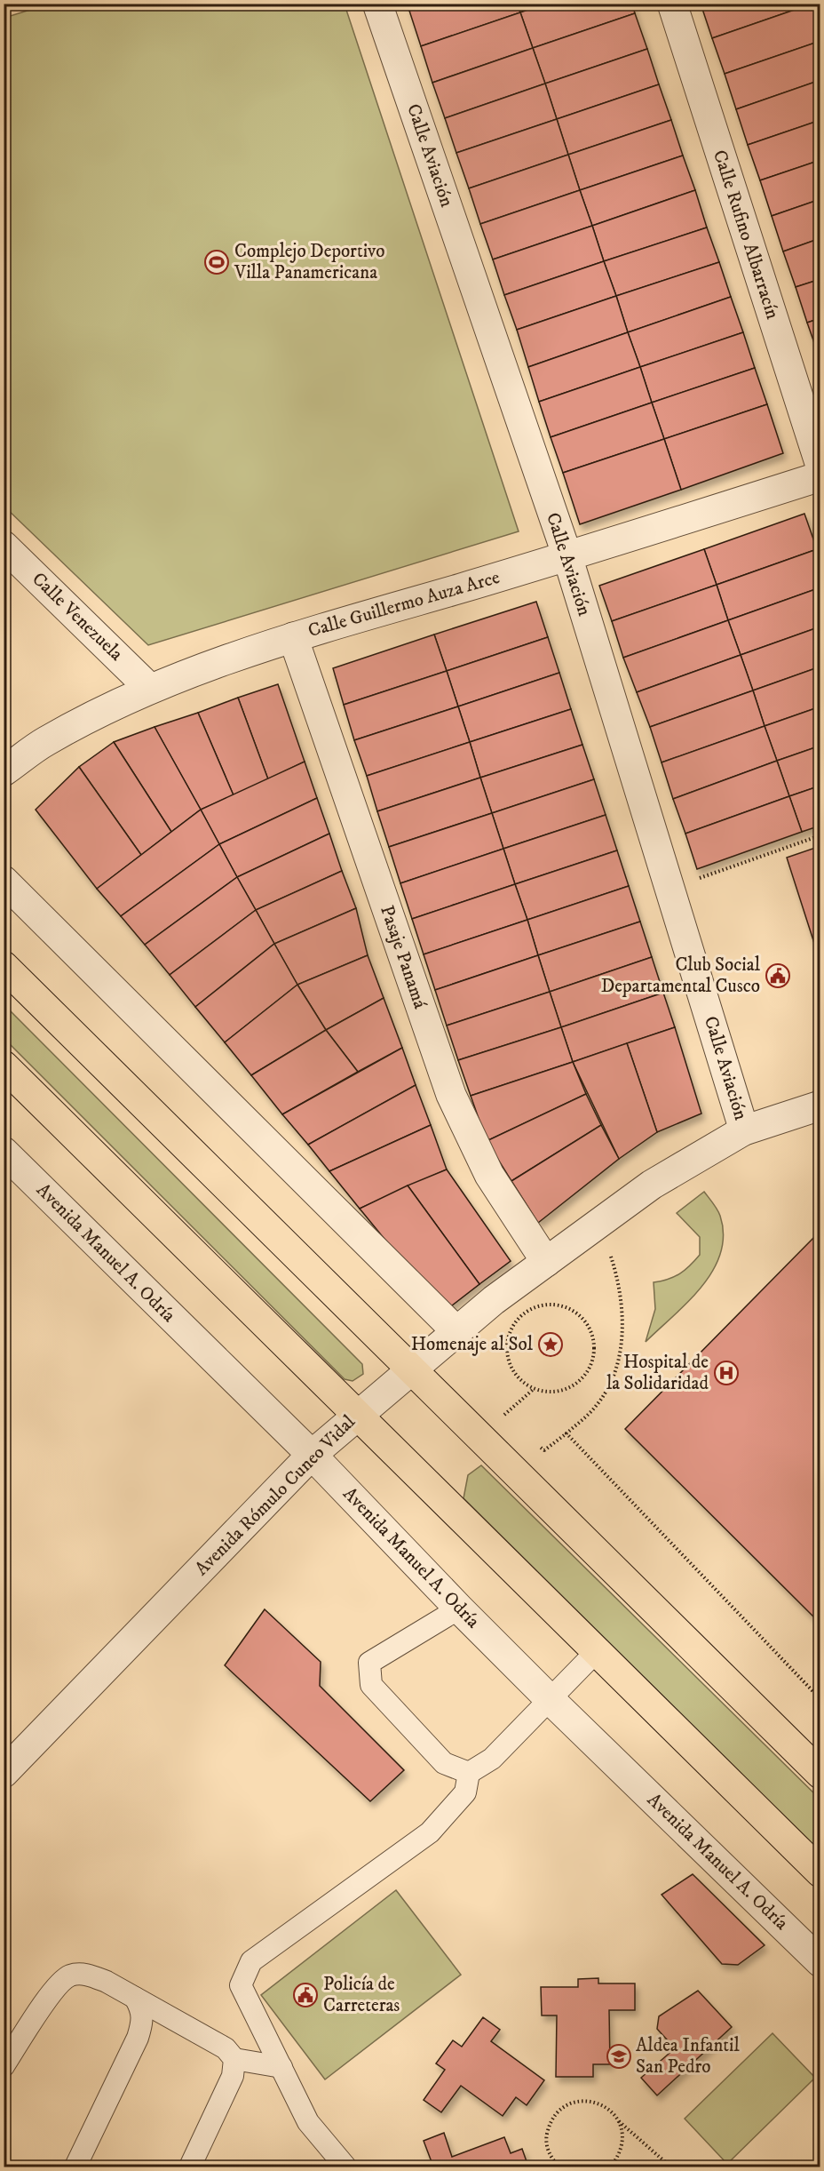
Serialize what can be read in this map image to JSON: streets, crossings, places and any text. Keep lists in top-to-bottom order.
{
  "streets": {
    "street": [
      "Calle Aviación",
      "Calle Rufino Albarracín",
      "Calle Guillermo Auza Arce",
      "Calle Venezuela",
      "Pasaje Panamá",
      "Avenida Manuel A. Odría",
      "Avenida Rómulo Cuneo Vidal"
    ]
  },
  "crossings": [
    ["Calle Aviación", "Calle Guillermo Auza Arce"],
    ["Calle Aviación", "Avenida Rómulo Cuneo Vidal"],
    ["Calle Guillermo Auza Arce", "Calle Venezuela"],
    ["Calle Guillermo Auza Arce", "Pasaje Panamá"],
    ["Pasaje Panamá", "Avenida Rómulo Cuneo Vidal"],
    ["Avenida Manuel A. Odría", "Avenida Rómulo Cuneo Vidal"]
  ],
  "places": {
    "sports": ["Complejo Deportivo Villa Panamericana"],
    "public building": ["Club Social Departamental Cusco", "Policía de Carreteras"],
    "place": ["Homenaje al Sol"],
    "hospital": ["Hospital de la Solidaridad"],
    "school or university": ["Aldea Infantil San Pedro"]
  }
}
